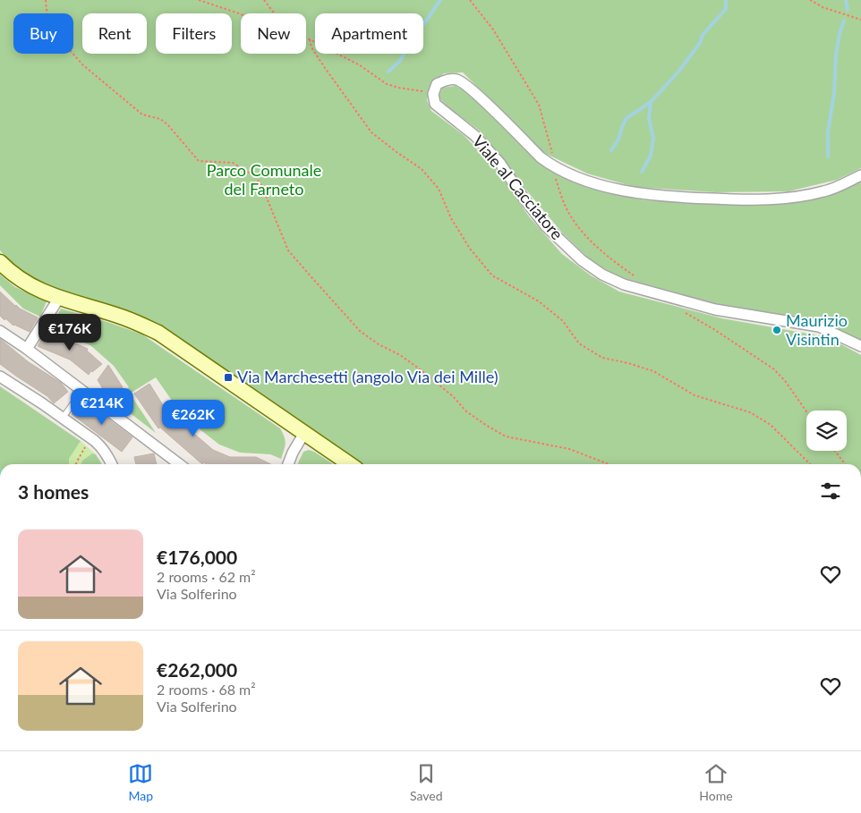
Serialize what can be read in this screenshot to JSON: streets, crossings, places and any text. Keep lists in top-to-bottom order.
{
  "streets": {
    "street": ["Viale al Cacciatore"]
  },
  "parks": ["Parco Comunale del Farneto"],
  "places": {
    "other": ["Maurizio Visintin"],
    "transit": ["Via Marchesetti (angolo Via dei Mille)"]
  },
  "page": {
    "chip": [
      "Buy",
      "Rent",
      "Filters",
      "New",
      "Apartment"
    ],
    "price": ["€176K", "€214K", "€262K"],
    "heading": "3 homes",
    "list": [
      {
        "name": "€176,000",
        "note": "2 rooms · 62 m² · Via Solferino"
      },
      {
        "name": "€262,000",
        "note": "2 rooms · 68 m² · Via Solferino"
      }
    ],
    "tabs": ["Map", "Saved", "Home"]
  }
}
